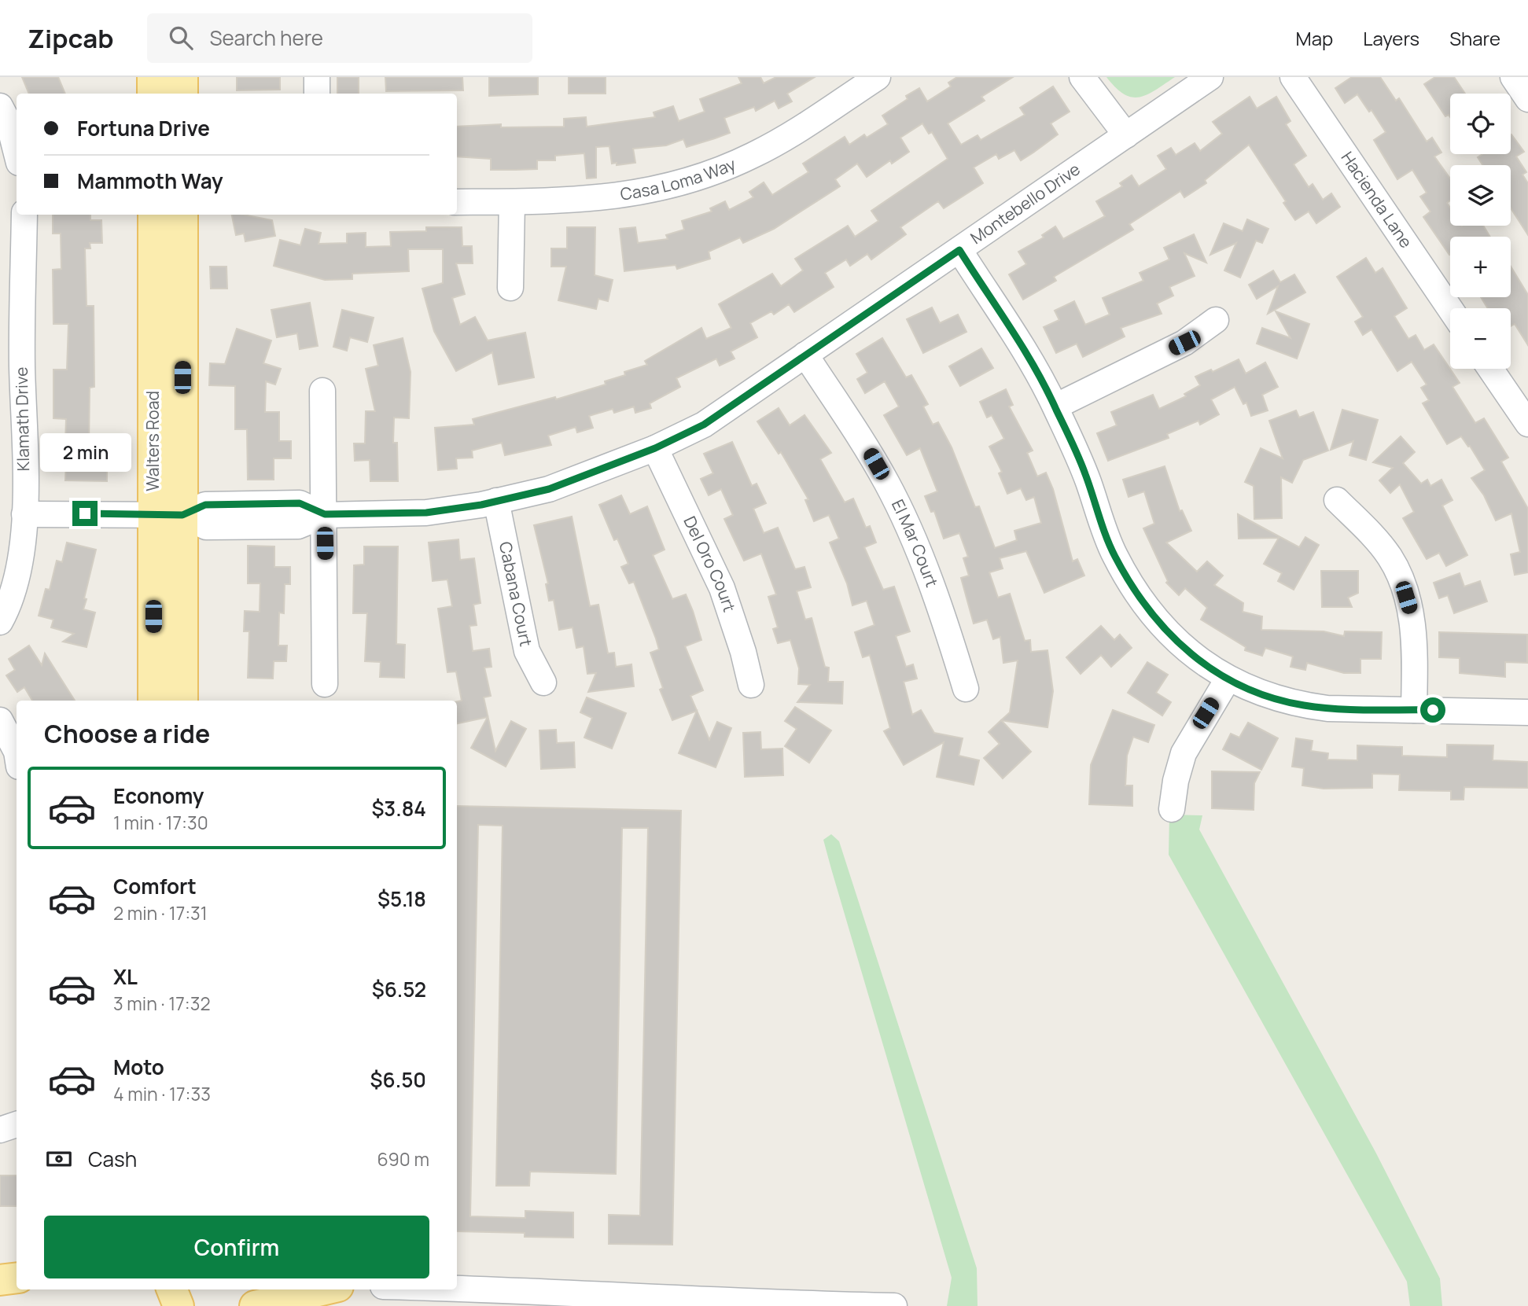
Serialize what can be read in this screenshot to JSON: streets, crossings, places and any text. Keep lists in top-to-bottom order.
{
  "streets": {
    "main road": ["Walters Road"],
    "street": [
      "Casa Loma Way",
      "Hacienda Lane",
      "Montebello Drive",
      "Klamath Drive",
      "El Mar Court",
      "Del Oro Court",
      "Cabana Court"
    ]
  },
  "crossings": [
    ["Montebello Drive", "Walters Road"],
    ["Montebello Drive", "El Mar Court"],
    ["Montebello Drive", "Del Oro Court"],
    ["Montebello Drive", "Cabana Court"]
  ],
  "page": {
    "header": "Zipcab",
    "search": "Search here",
    "nav": ["Map", "Layers", "Share"],
    "map_buttons": ["+", "−"],
    "banner": ["Fortuna Drive", "Mammoth Way"],
    "bubble": "2 min",
    "heading": "Choose a ride",
    "list": [
      {
        "name": "Economy",
        "note": "1 min · 17:30",
        "value": "$3.84"
      },
      {
        "name": "Comfort",
        "note": "2 min · 17:31",
        "value": "$5.18"
      },
      {
        "name": "XL",
        "note": "3 min · 17:32",
        "value": "$6.52"
      },
      {
        "name": "Moto",
        "note": "4 min · 17:33",
        "value": "$6.50"
      }
    ],
    "pay": ["Cash", "690 m"],
    "buttons": "Confirm"
  }
}
